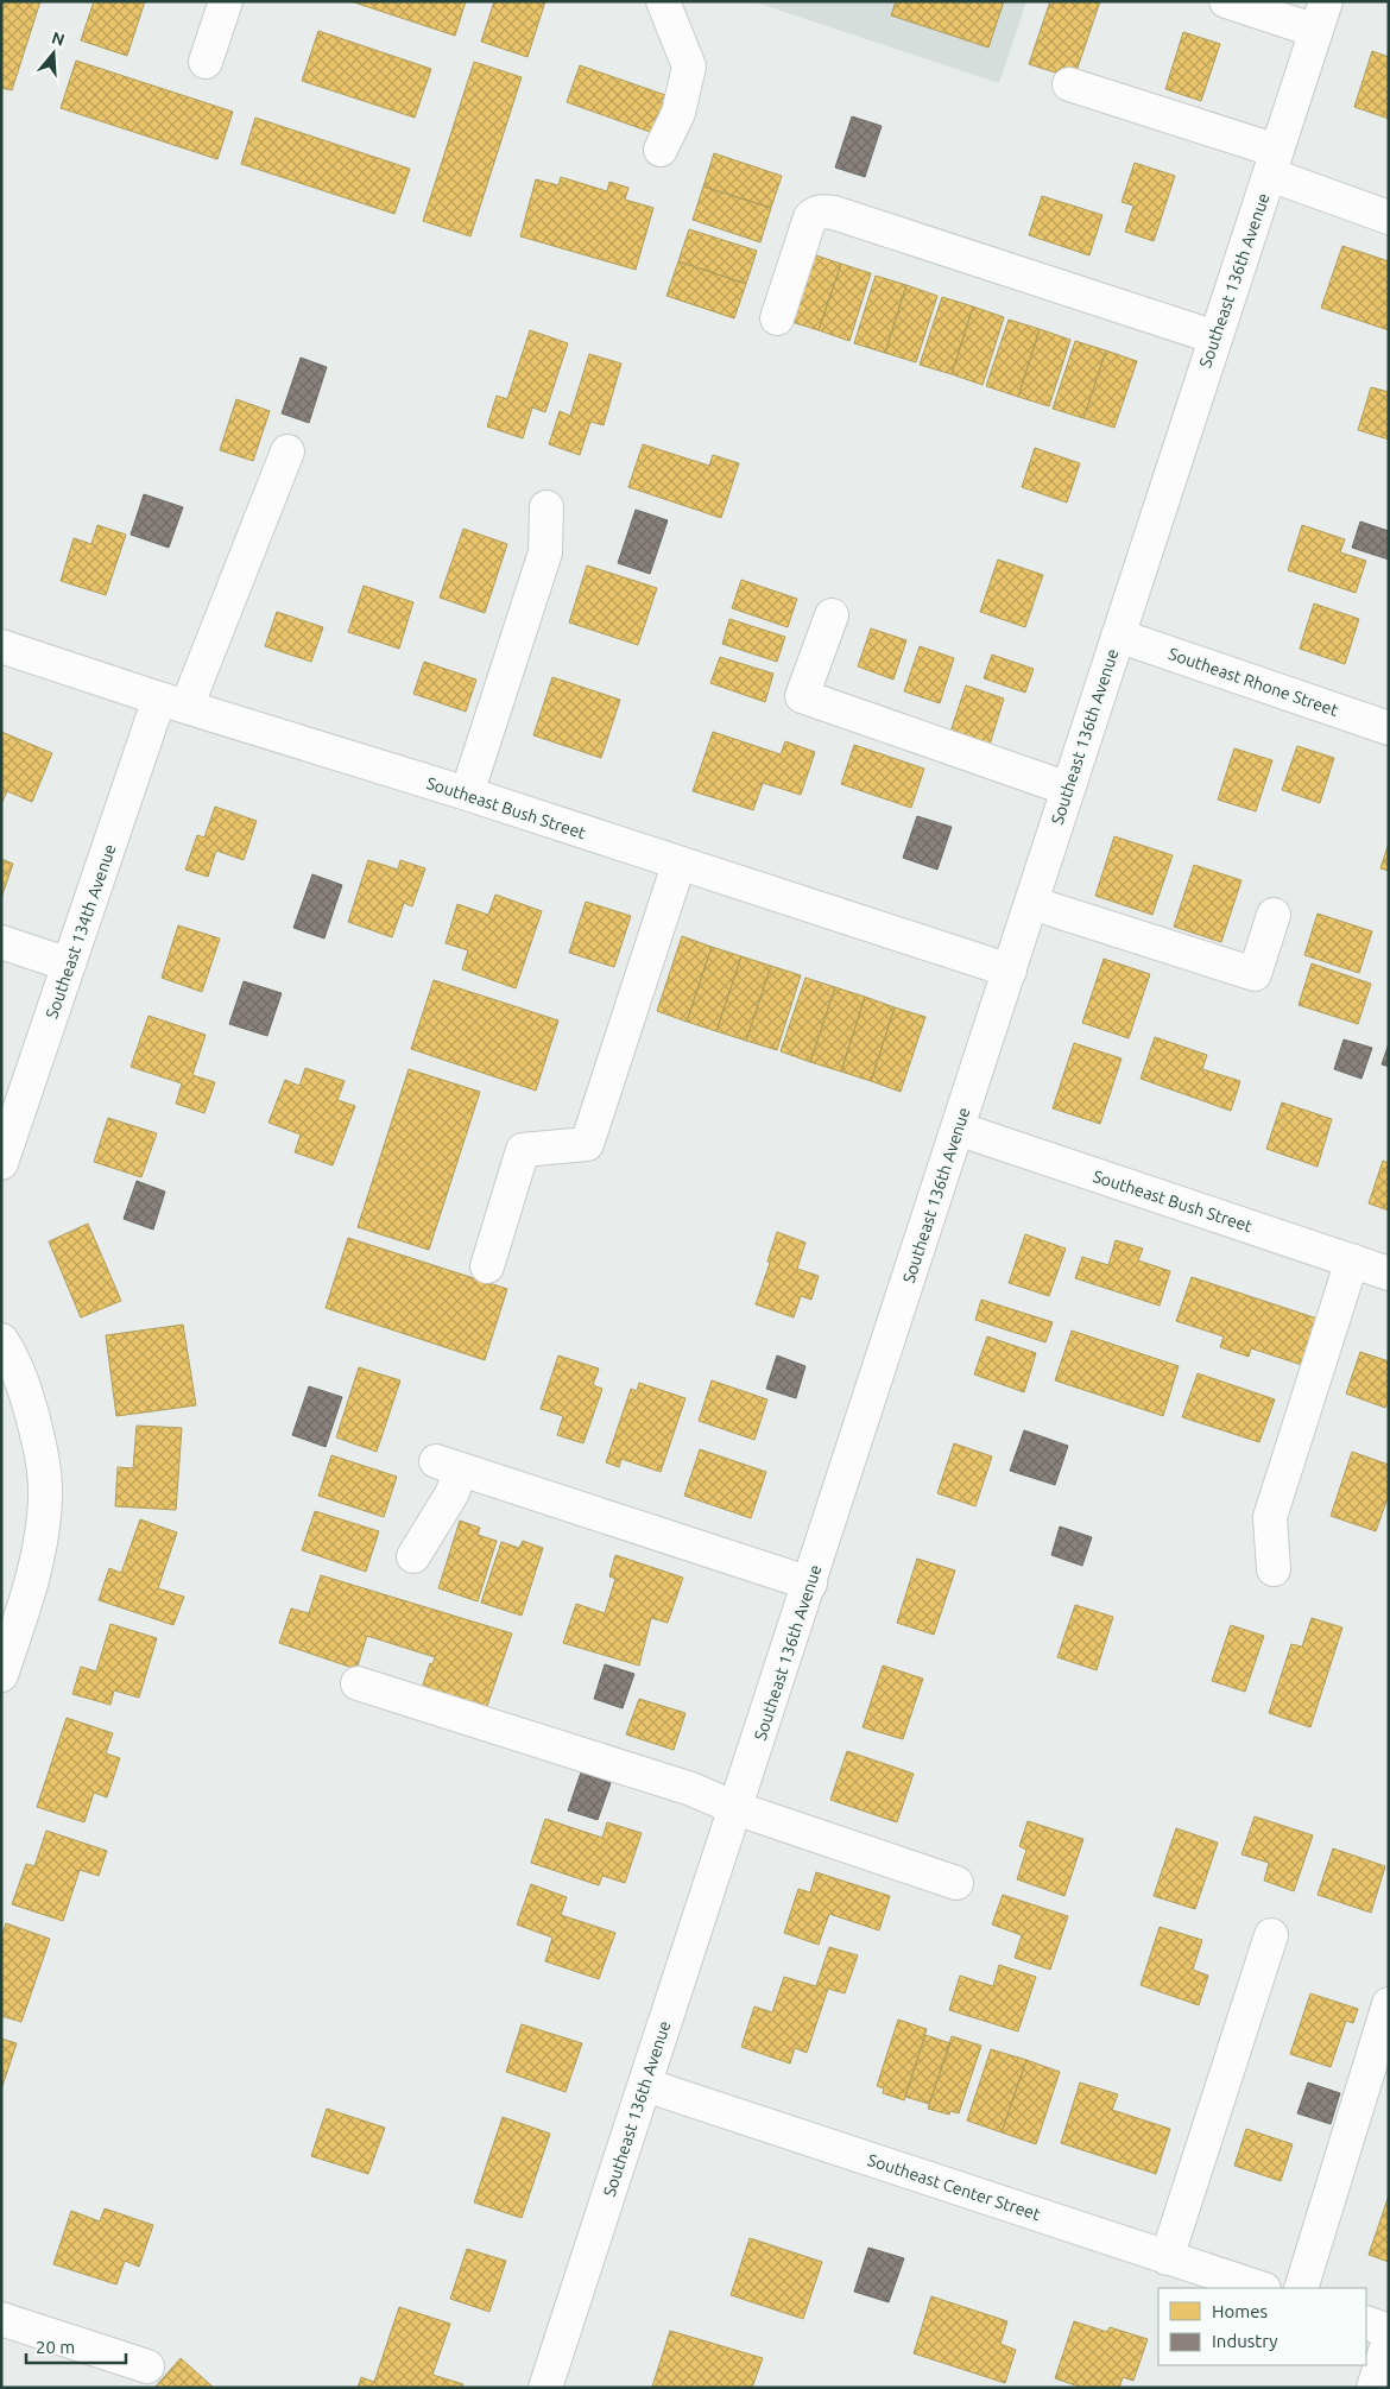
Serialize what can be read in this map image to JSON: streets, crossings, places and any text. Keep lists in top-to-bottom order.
{
  "streets": {
    "street": [
      "Southeast 136th Avenue",
      "Southeast Rhone Street",
      "Southeast Bush Street",
      "Southeast 134th Avenue",
      "Southeast Center Street"
    ]
  },
  "crossings": [
    ["Southeast 136th Avenue", "Southeast Rhone Street"],
    ["Southeast 136th Avenue", "Southeast Bush Street"],
    ["Southeast 136th Avenue", "Southeast Center Street"],
    ["Southeast Bush Street", "Southeast 134th Avenue"]
  ],
  "legend": ["Homes", "Industry"],
  "scale_bar": "20 m",
  "north": "top"
}
